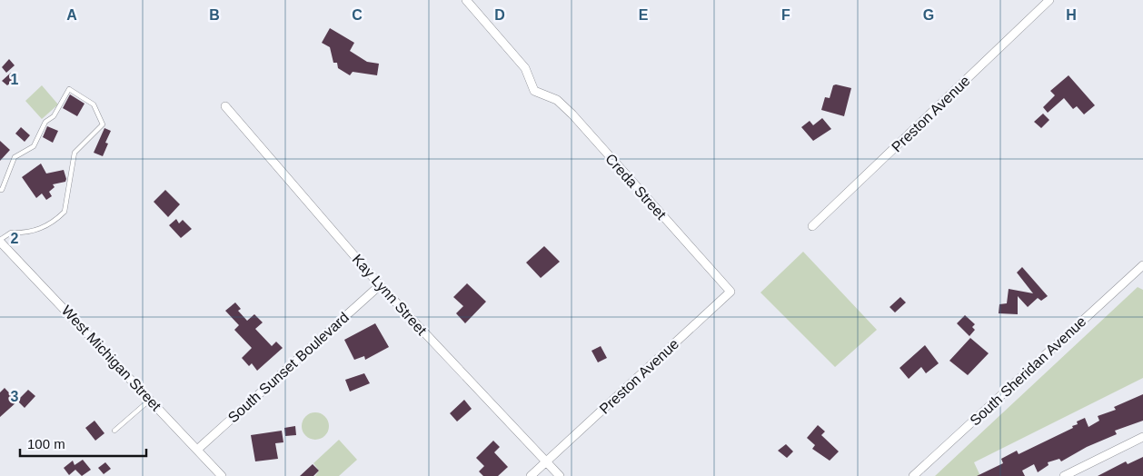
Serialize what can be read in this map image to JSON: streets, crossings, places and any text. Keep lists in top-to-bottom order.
{
  "streets": {
    "street": [
      "Preston Avenue",
      "Creda Street",
      "Kay Lynn Street",
      "West Michigan Street",
      "South Sunset Boulevard",
      "South Sheridan Avenue"
    ]
  },
  "crossings": [
    ["Preston Avenue", "Creda Street"],
    ["Preston Avenue", "Kay Lynn Street"],
    ["Kay Lynn Street", "South Sunset Boulevard"],
    ["West Michigan Street", "South Sunset Boulevard"]
  ],
  "scale_bar": "100 m",
  "grid": {
    "columns": [
      "A",
      "B",
      "C",
      "D",
      "E",
      "F",
      "G",
      "H"
    ],
    "rows": ["1", "2", "3"]
  }
}
